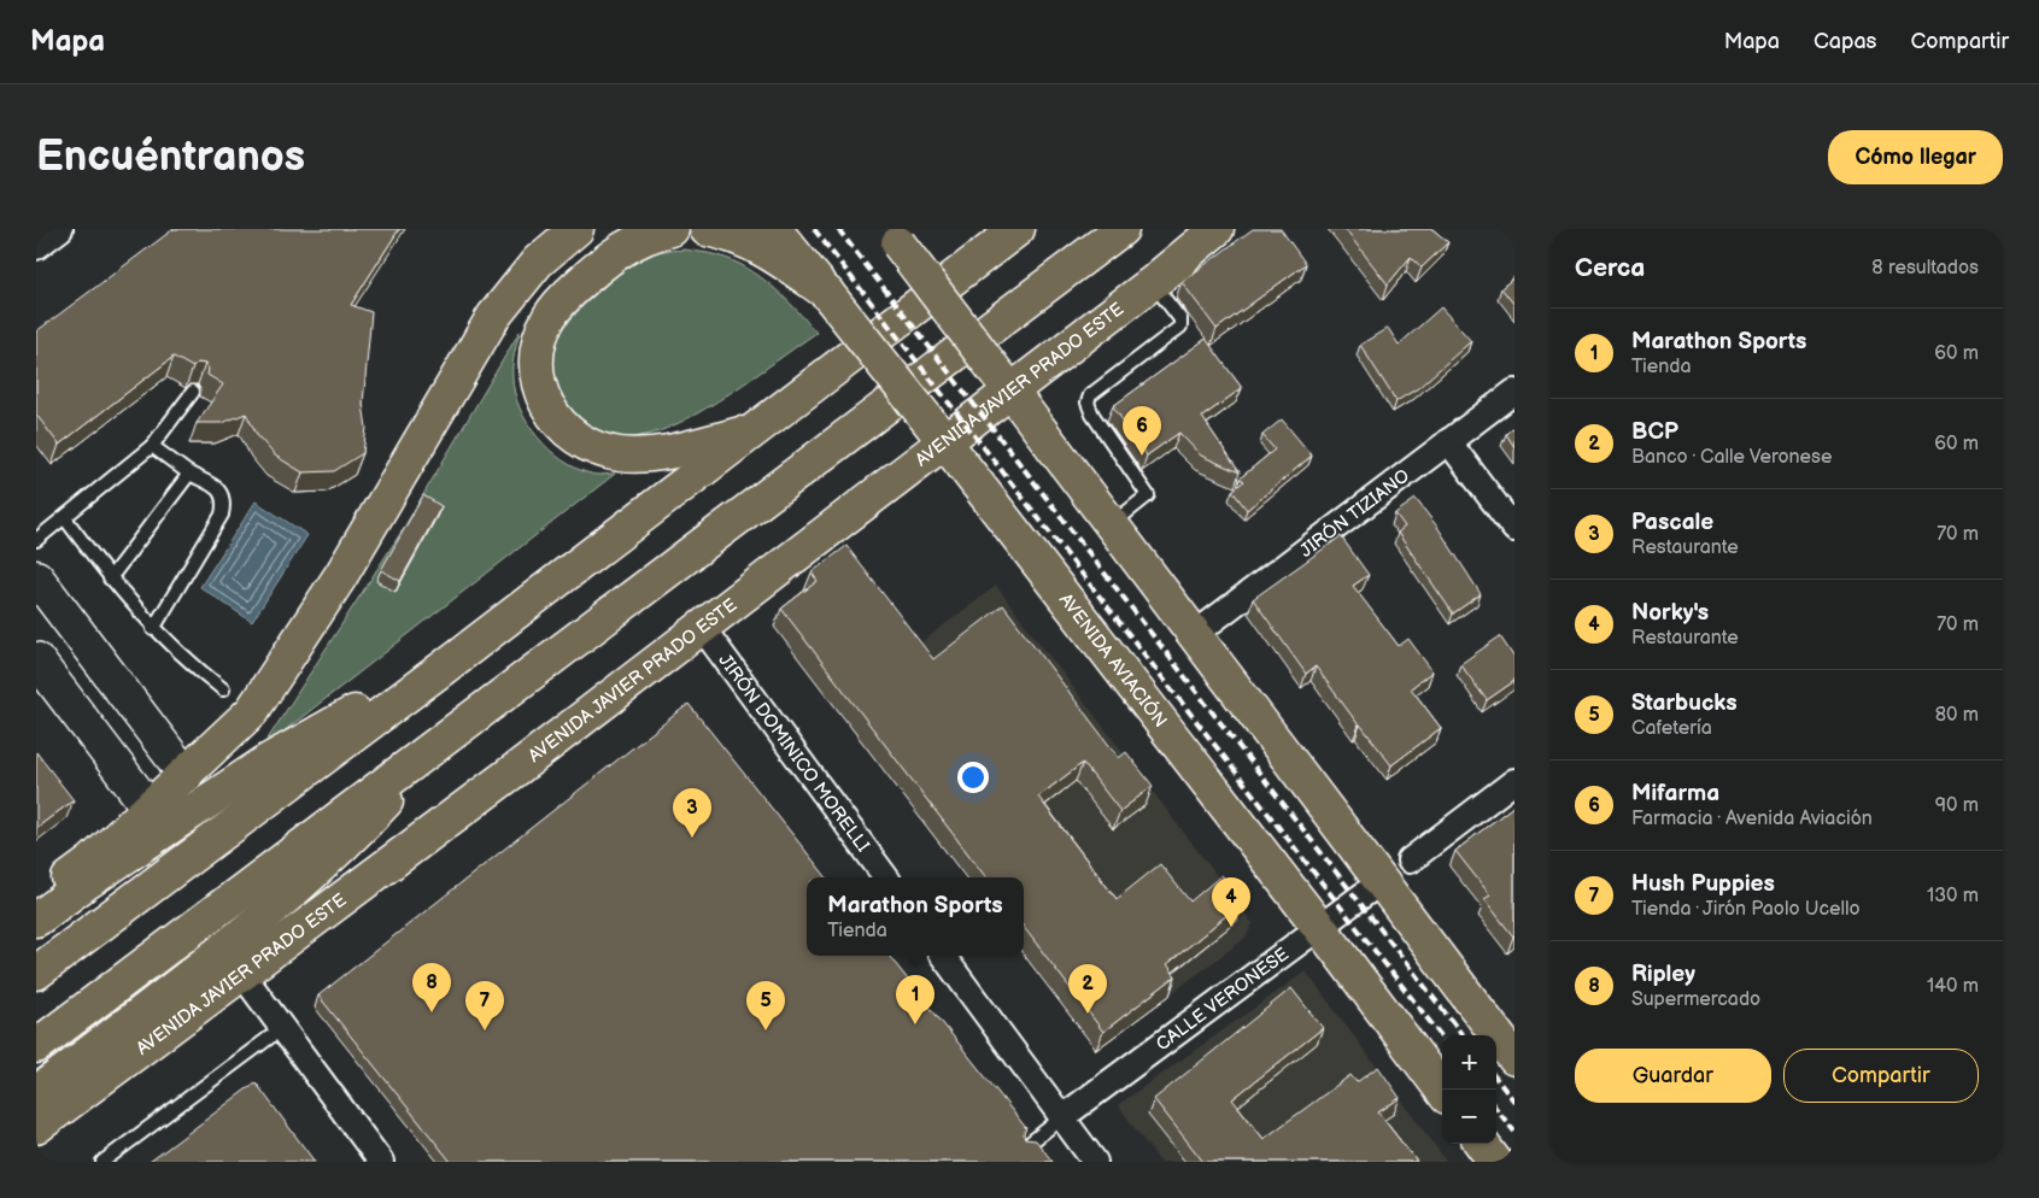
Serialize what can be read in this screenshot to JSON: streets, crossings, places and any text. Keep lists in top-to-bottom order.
{
  "streets": {
    "main road": ["AVENIDA JAVIER PRADO ESTE", "AVENIDA AVIACIÓN"],
    "street": ["JIRÓN TIZIANO", "JIRÓN DOMINICO MORELLI", "CALLE VERONESE"]
  },
  "crossings": [
    ["AVENIDA JAVIER PRADO ESTE", "AVENIDA AVIACIÓN"],
    ["AVENIDA JAVIER PRADO ESTE", "JIRÓN DOMINICO MORELLI"],
    ["AVENIDA AVIACIÓN", "CALLE VERONESE"]
  ],
  "page": {
    "header": "Mapa",
    "nav": ["Mapa", "Capas", "Compartir"],
    "buttons": [
      "Cómo llegar",
      ["Guardar", "Compartir"]
    ],
    "title": "Encuéntranos",
    "heading": ["Cerca", "8 resultados"],
    "list": [
      {
        "mark": "1",
        "name": "Marathon Sports",
        "note": "Tienda",
        "value": "60 m"
      },
      {
        "mark": "2",
        "name": "BCP",
        "note": "Banco · Calle Veronese",
        "value": "60 m"
      },
      {
        "mark": "3",
        "name": "Pascale",
        "note": "Restaurante",
        "value": "70 m"
      },
      {
        "mark": "4",
        "name": "Norky's",
        "note": "Restaurante",
        "value": "70 m"
      },
      {
        "mark": "5",
        "name": "Starbucks",
        "note": "Cafetería",
        "value": "80 m"
      },
      {
        "mark": "6",
        "name": "Mifarma",
        "note": "Farmacia · Avenida Aviación",
        "value": "90 m"
      },
      {
        "mark": "7",
        "name": "Hush Puppies",
        "note": "Tienda · Jirón Paolo Ucello",
        "value": "130 m"
      },
      {
        "mark": "8",
        "name": "Ripley",
        "note": "Supermercado",
        "value": "140 m"
      }
    ],
    "pins": [
      "6",
      "3",
      "4",
      "8",
      "2",
      "1",
      "5",
      "7"
    ],
    "popup": ["Marathon Sports", "Tienda"],
    "map_buttons": ["+", "−"]
  }
}
